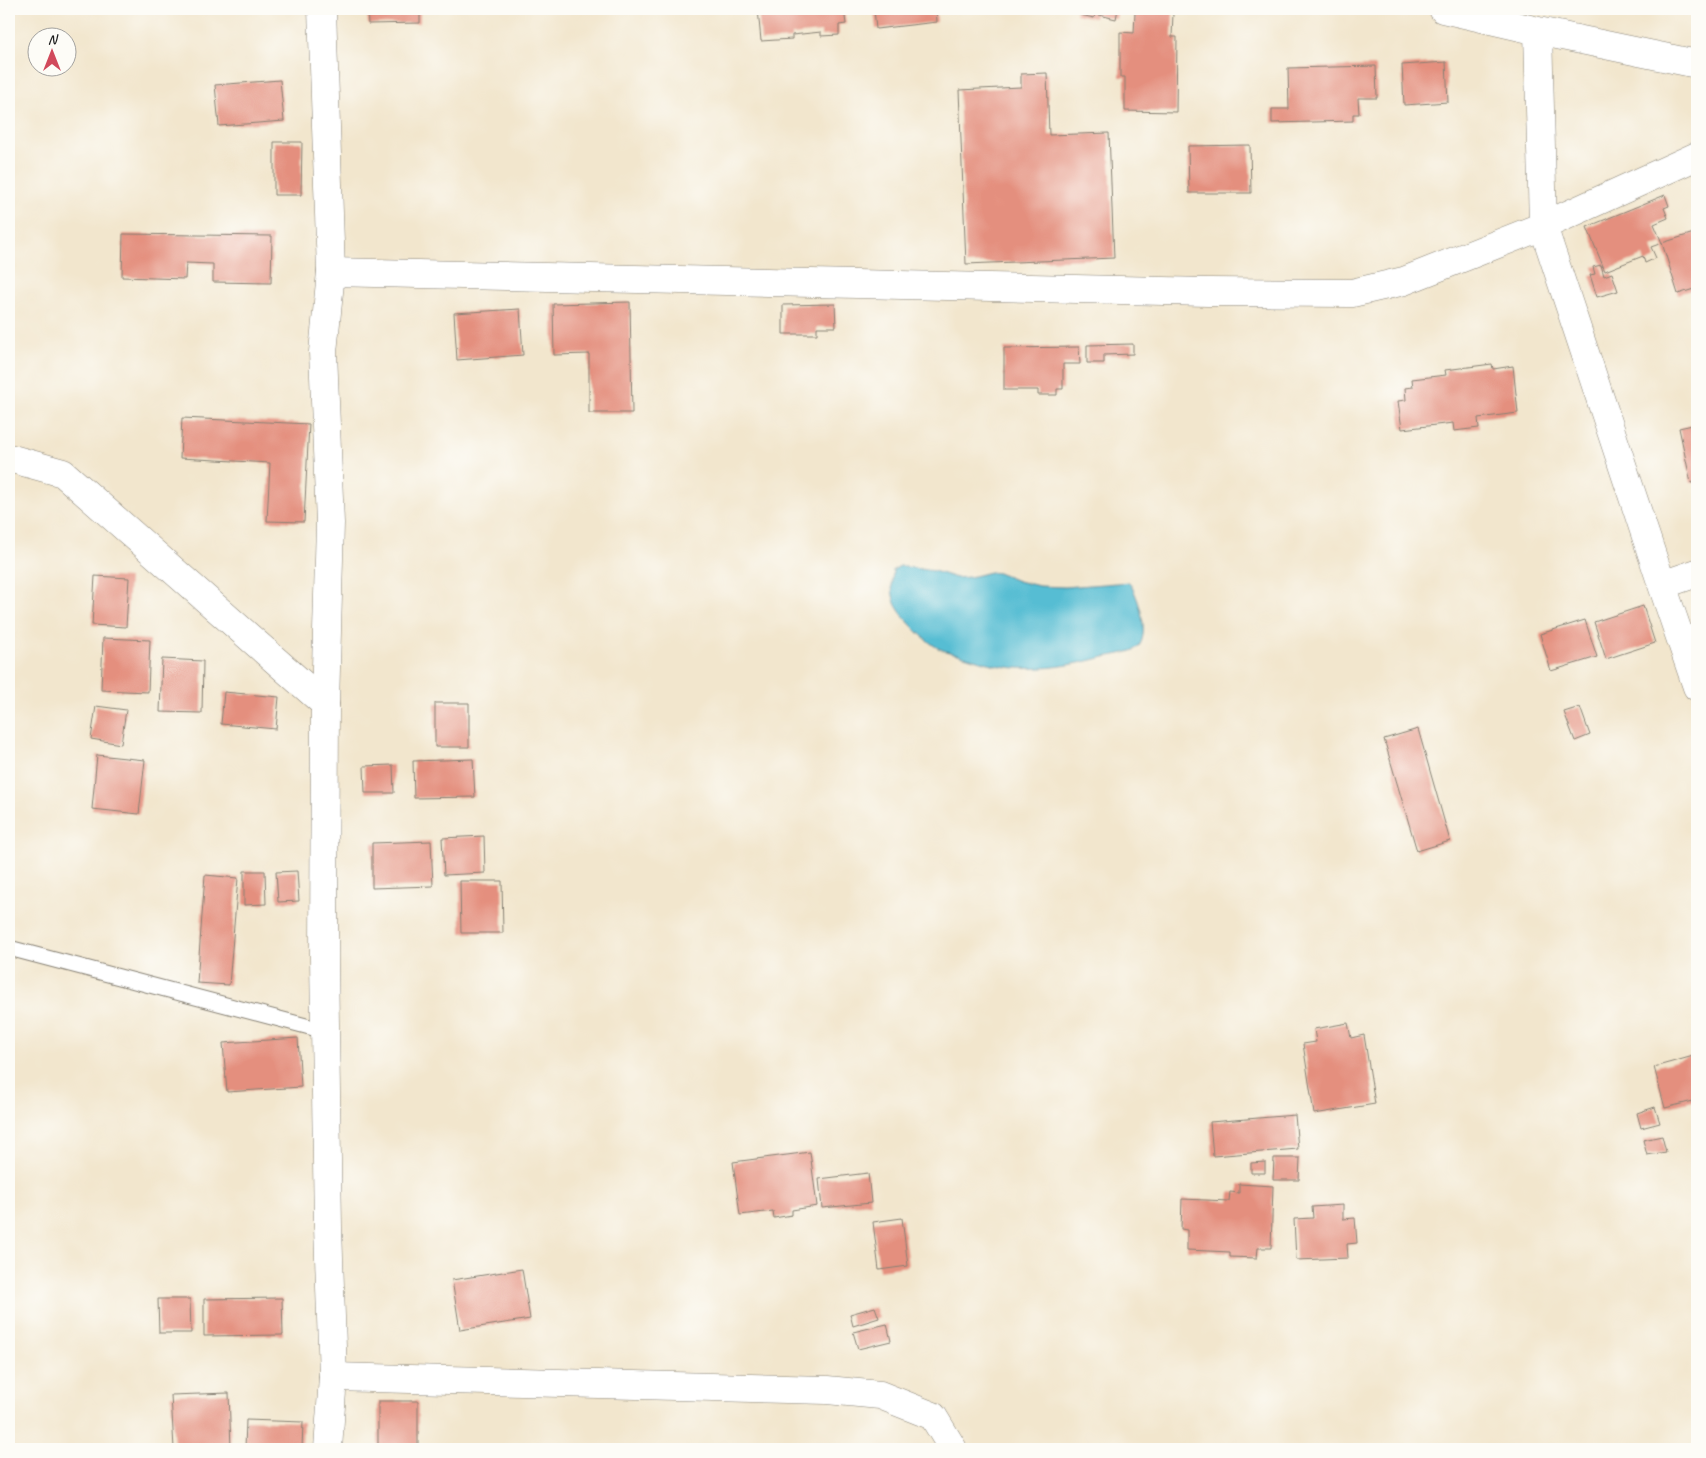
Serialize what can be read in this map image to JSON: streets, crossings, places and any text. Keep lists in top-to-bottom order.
{
  "north": "top"
}
